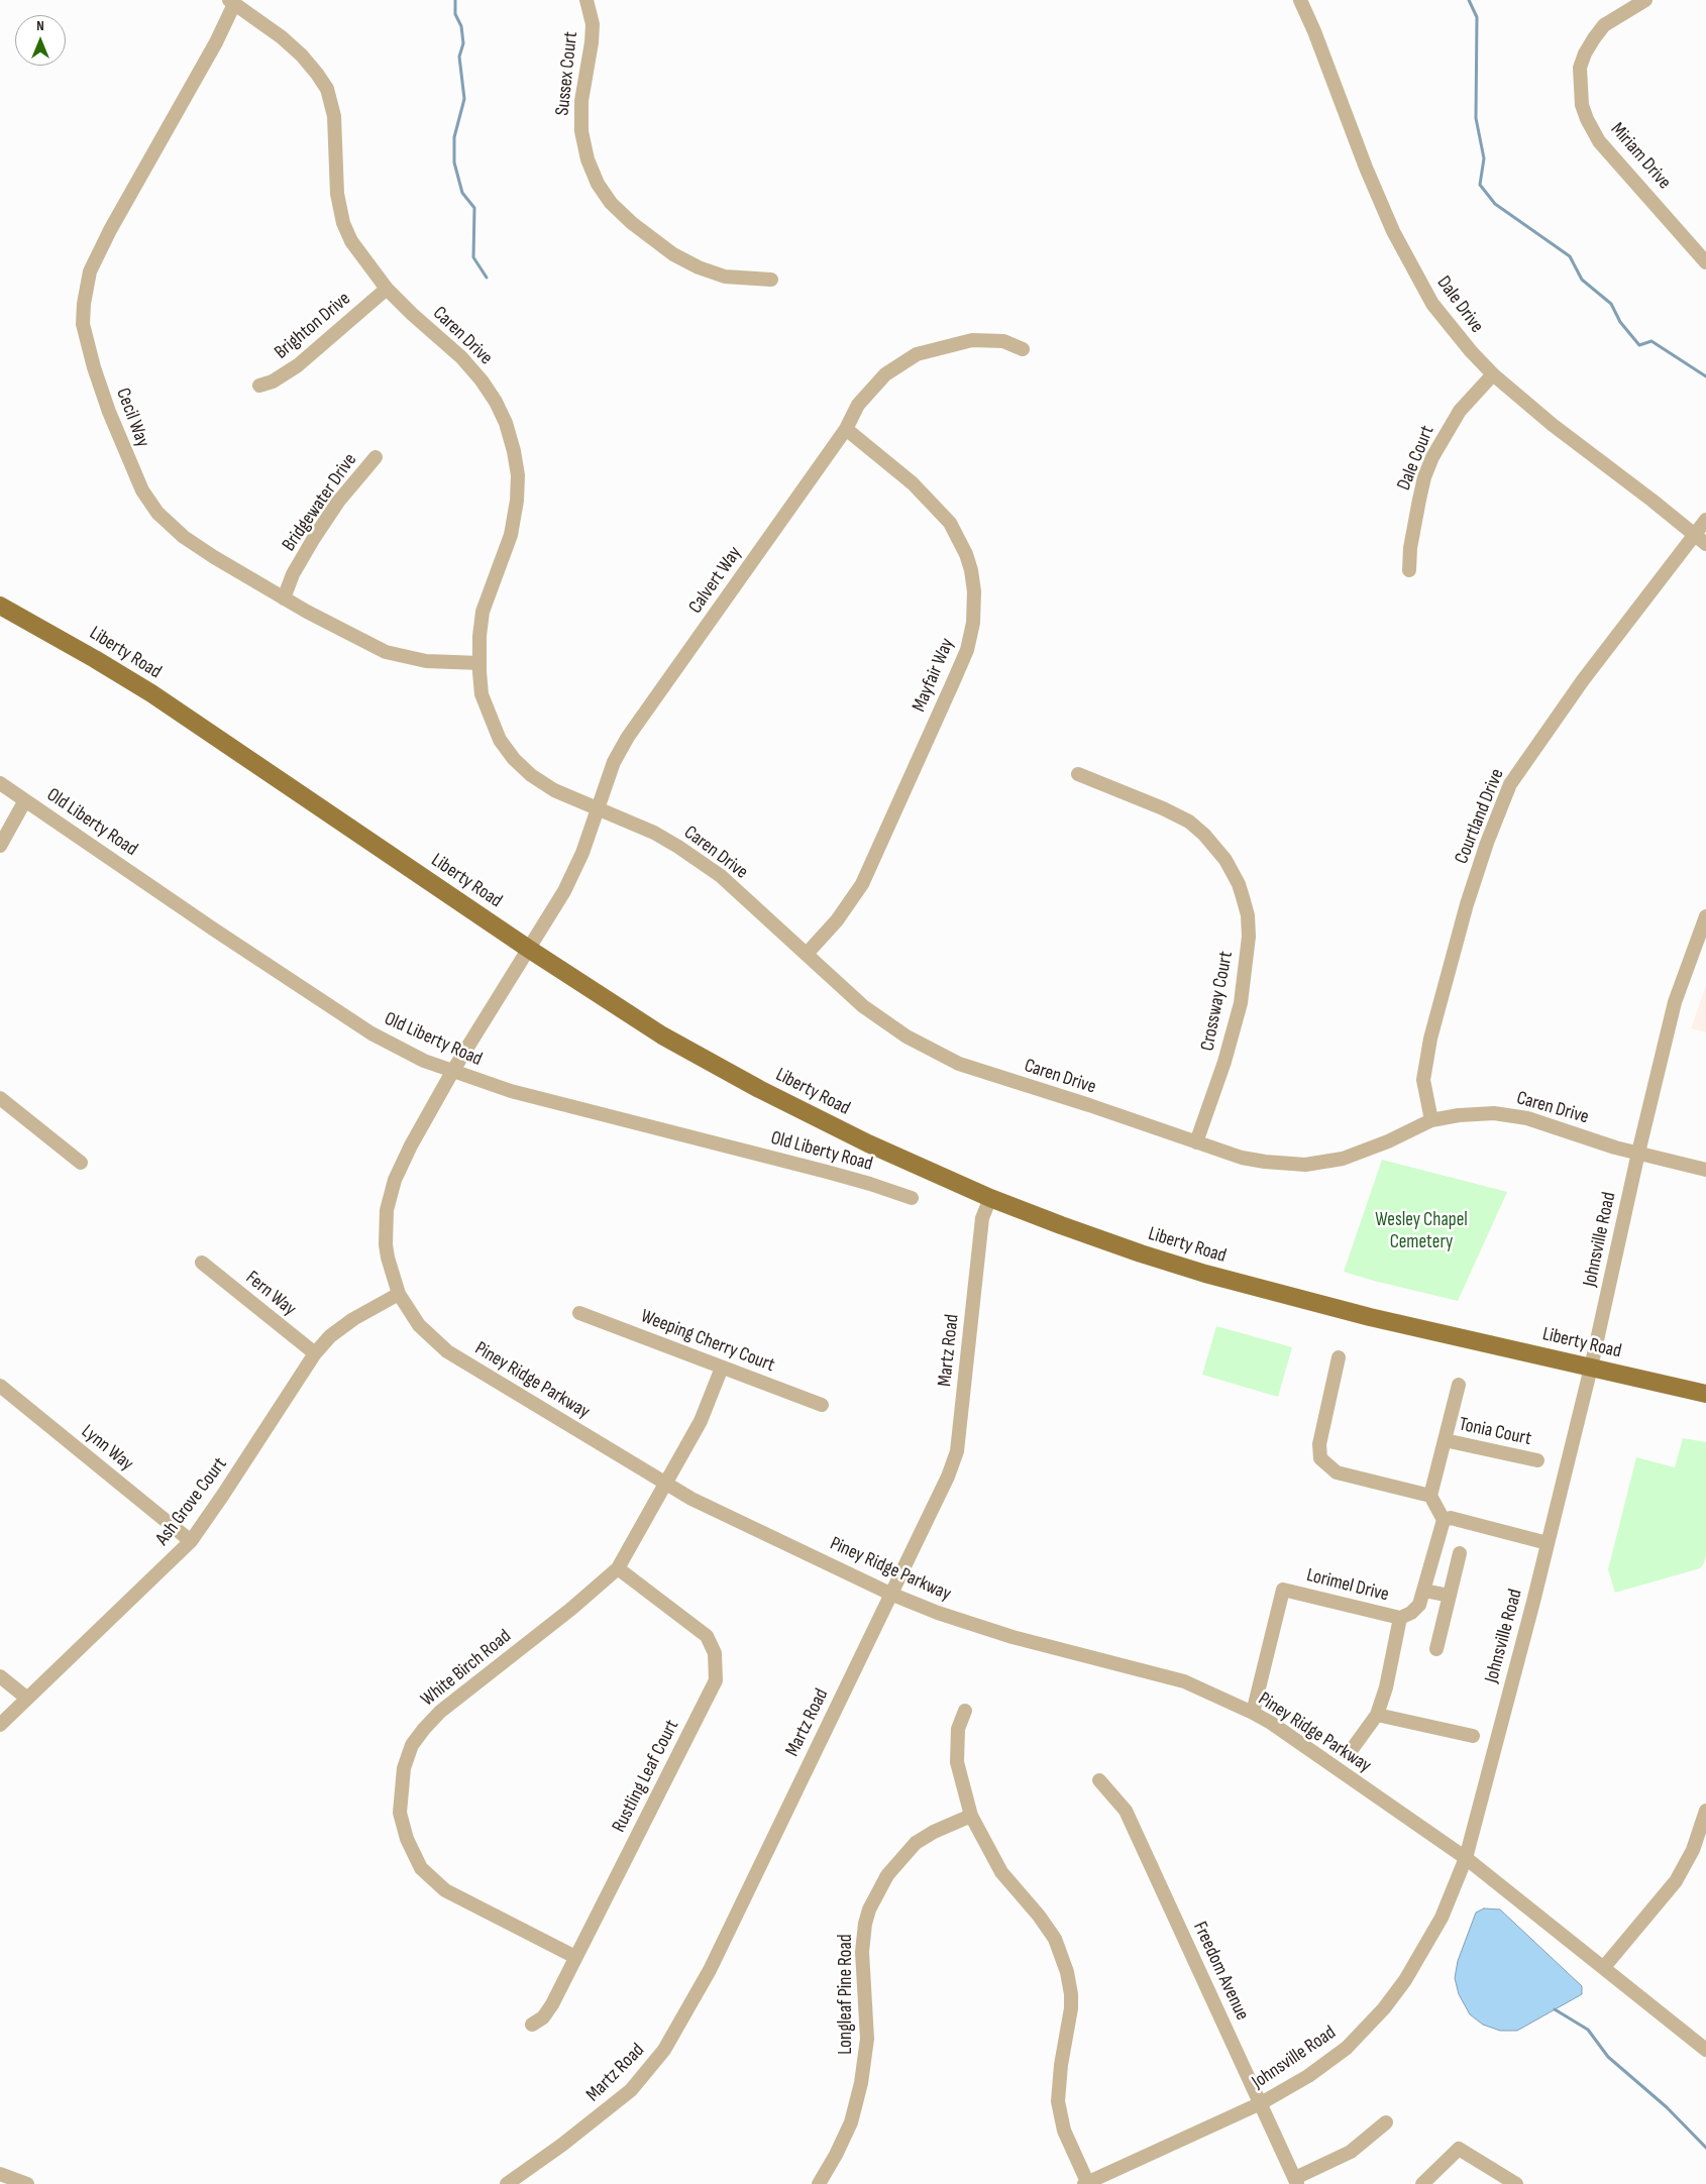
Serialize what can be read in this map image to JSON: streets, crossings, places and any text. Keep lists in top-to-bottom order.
{
  "streets": {
    "main road": ["Liberty Road"],
    "street": [
      "Sussex Court",
      "Miriam Drive",
      "Dale Drive",
      "Brighton Drive",
      "Caren Drive",
      "Cecil Way",
      "Dale Court",
      "Bridgewater Drive",
      "Calvert Way",
      "Mayfair Way",
      "Courtland Drive",
      "Old Liberty Road",
      "Crossway Court",
      "Johnsville Road",
      "Fern Way",
      "Weeping Cherry Court",
      "Martz Road",
      "Piney Ridge Parkway",
      "Tonia Court",
      "Lynn Way",
      "Ash Grove Court",
      "Lorimel Drive",
      "White Birch Road",
      "Rustling Leaf Court",
      "Freedom Avenue",
      "Longleaf Pine Road"
    ]
  },
  "crossings": [
    ["Dale Drive", "Dale Court"],
    ["Dale Drive", "Courtland Drive"],
    ["Brighton Drive", "Caren Drive"],
    ["Caren Drive", "Cecil Way"],
    ["Caren Drive", "Calvert Way"],
    ["Caren Drive", "Mayfair Way"],
    ["Caren Drive", "Courtland Drive"],
    ["Caren Drive", "Crossway Court"],
    ["Caren Drive", "Johnsville Road"],
    ["Cecil Way", "Bridgewater Drive"],
    ["Calvert Way", "Liberty Road"],
    ["Calvert Way", "Mayfair Way"],
    ["Calvert Way", "Piney Ridge Parkway"],
    ["Liberty Road", "Johnsville Road"],
    ["Liberty Road", "Martz Road"],
    ["Liberty Road", "Piney Ridge Parkway"],
    ["Old Liberty Road", "Piney Ridge Parkway"],
    ["Johnsville Road", "Piney Ridge Parkway"],
    ["Johnsville Road", "Freedom Avenue"],
    ["Fern Way", "Ash Grove Court"],
    ["Weeping Cherry Court", "White Birch Road"],
    ["Martz Road", "Piney Ridge Parkway"],
    ["Piney Ridge Parkway", "Ash Grove Court"],
    ["Piney Ridge Parkway", "Lorimel Drive"],
    ["Piney Ridge Parkway", "White Birch Road"],
    ["Lynn Way", "Ash Grove Court"],
    ["White Birch Road", "Rustling Leaf Court"]
  ],
  "parks": ["Wesley Chapel Cemetery"],
  "north": "top"
}
